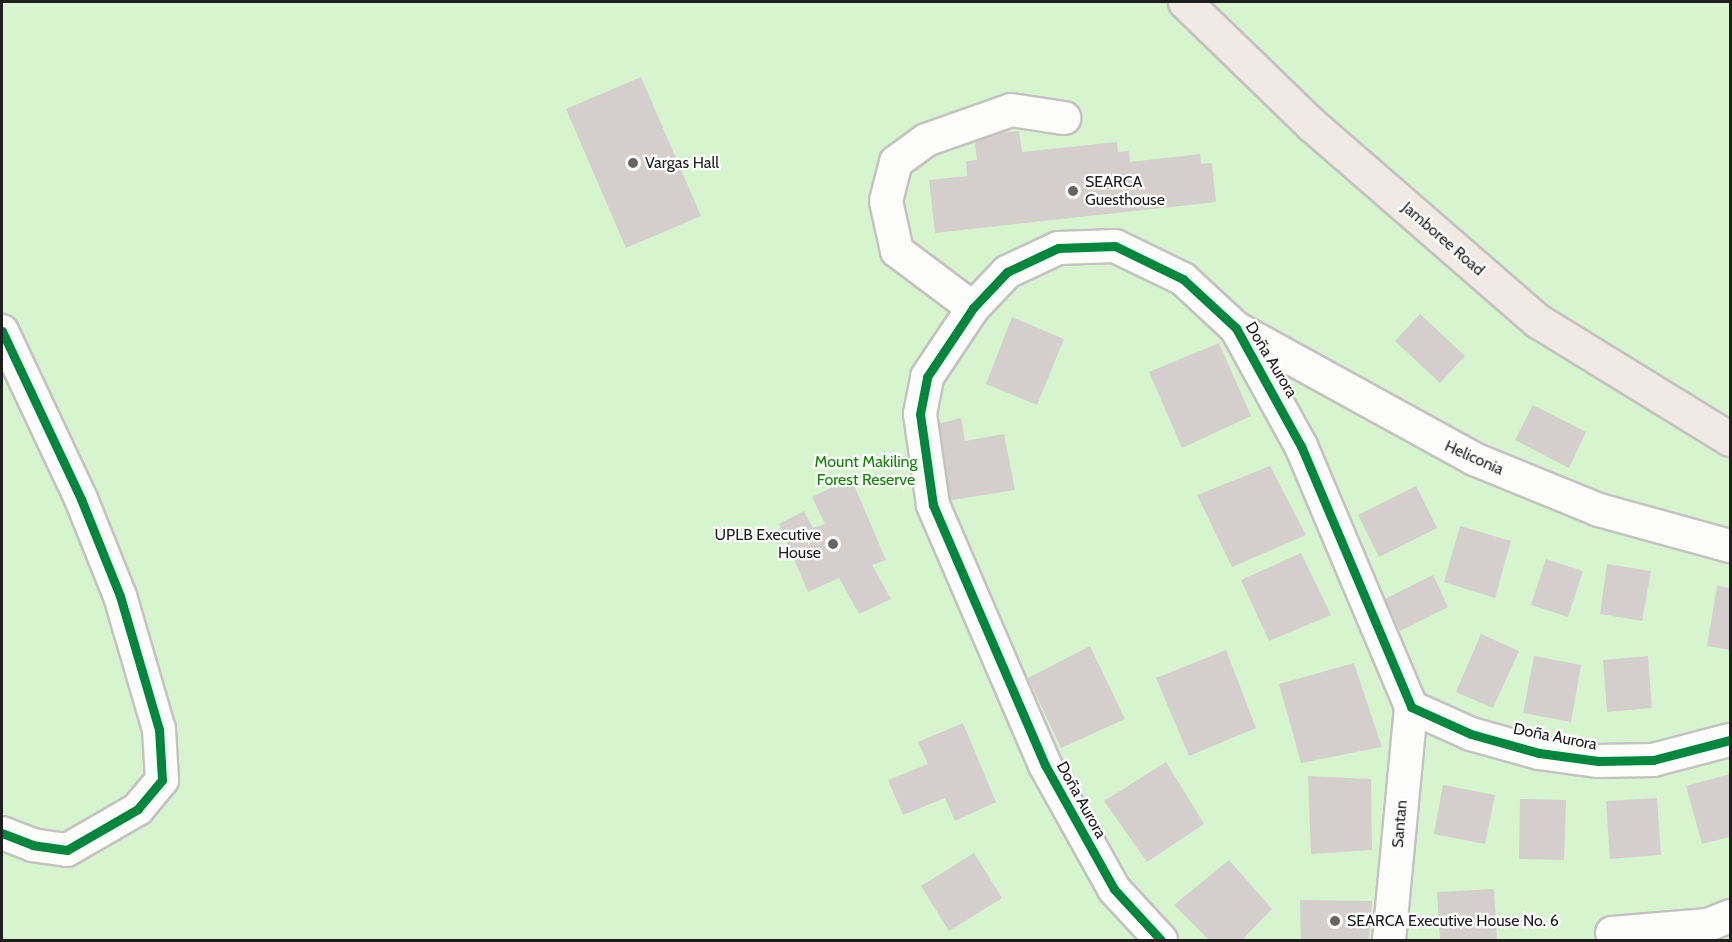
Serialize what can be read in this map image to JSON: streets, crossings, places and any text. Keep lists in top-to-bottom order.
{
  "streets": {
    "main road": ["Jamboree Road"],
    "street": ["Doña Aurora", "Heliconia", "Santan"]
  },
  "crossings": [
    ["Doña Aurora", "Heliconia"],
    ["Doña Aurora", "Santan"]
  ],
  "parks": ["Mount Makiling Forest Reserve"],
  "places": [
    "Vargas Hall",
    "SEARCA Guesthouse",
    "UPLB Executive House",
    "SEARCA Executive House No. 6"
  ]
}
